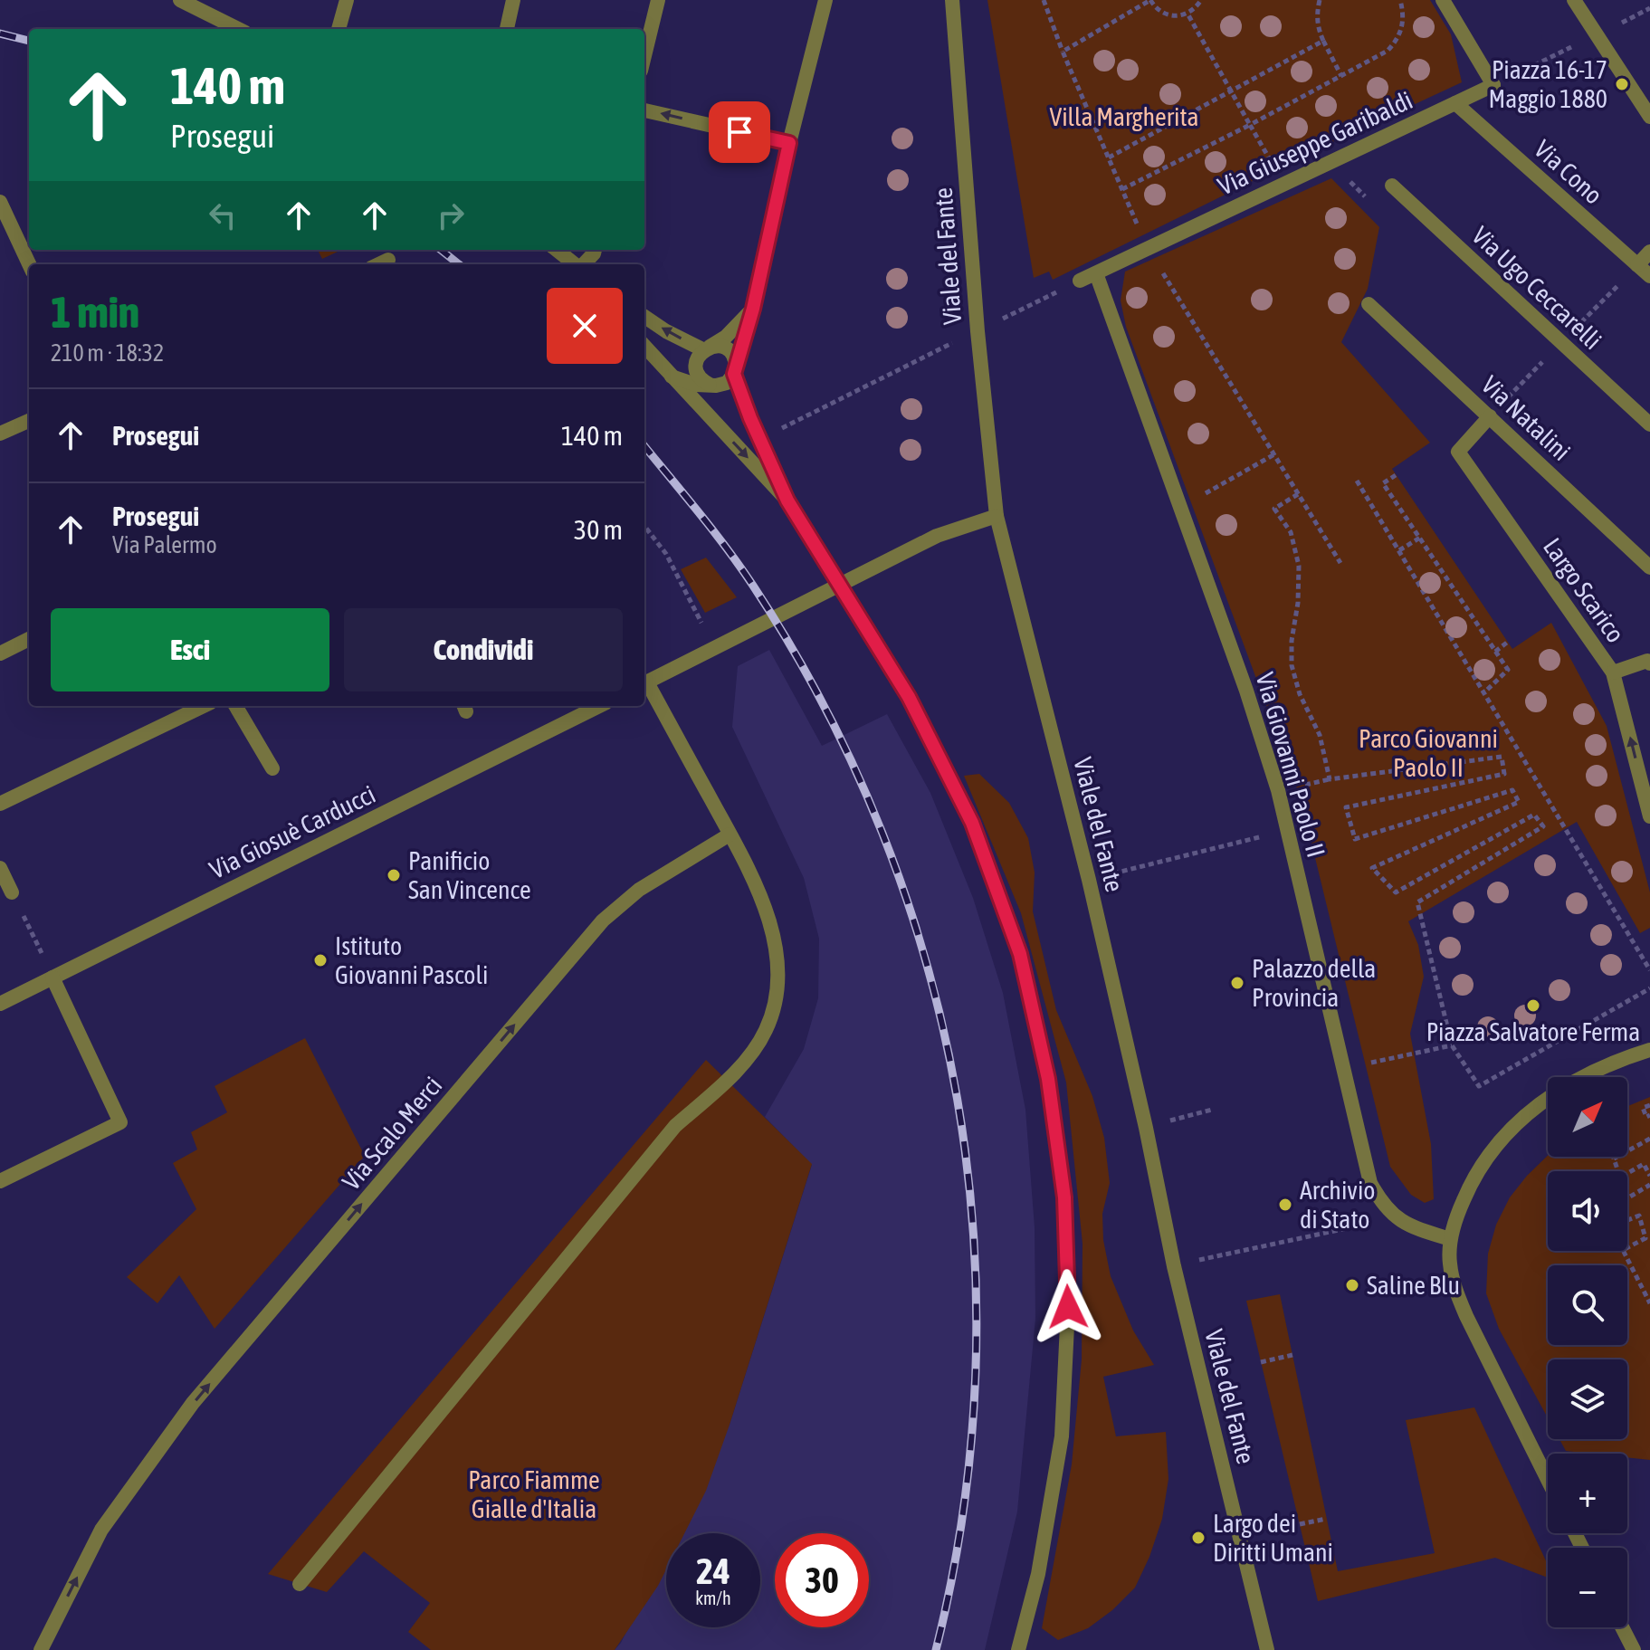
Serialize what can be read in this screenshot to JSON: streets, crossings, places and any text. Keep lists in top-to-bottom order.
{
  "streets": {
    "street": [
      "Via Giuseppe Garibaldi",
      "Via Cono",
      "Viale del Fante",
      "Via Ugo Ceccarelli",
      "Via Natalini",
      "Largo Scarico",
      "Via Giovanni Paolo II",
      "Via Giosuè Carducci",
      "Via Scalo Merci"
    ]
  },
  "crossings": [
    ["Via Giuseppe Garibaldi", "Via Cono"],
    ["Via Giuseppe Garibaldi", "Via Giovanni Paolo II"],
    ["Via Natalini", "Largo Scarico"]
  ],
  "one_way": ["Via Scalo Merci"],
  "parks": ["Villa Margherita", "Parco Giovanni Paolo II", "Parco Fiamme Gialle d'Italia"],
  "places": [
    "Piazza 16-17 Maggio 1880",
    "Panificio San Vincence",
    "Istituto Giovanni Pascoli",
    "Palazzo della Provincia",
    "Piazza Salvatore Ferma",
    "Archivio di Stato",
    "Saline Blu",
    "Largo dei Diritti Umani"
  ],
  "north": "top right",
  "page": {
    "turn": ["140 m", "Prosegui"],
    "heading": ["1 min", "210 m · 18:32"],
    "list": [
      {
        "name": "Prosegui",
        "value": "140 m"
      },
      {
        "name": "Prosegui",
        "note": "Via Palermo",
        "value": "30 m"
      }
    ],
    "buttons": ["Esci", "Condividi"],
    "map_buttons": ["+", "−"],
    "speed": "24 km/h",
    "limit": "30"
  }
}
